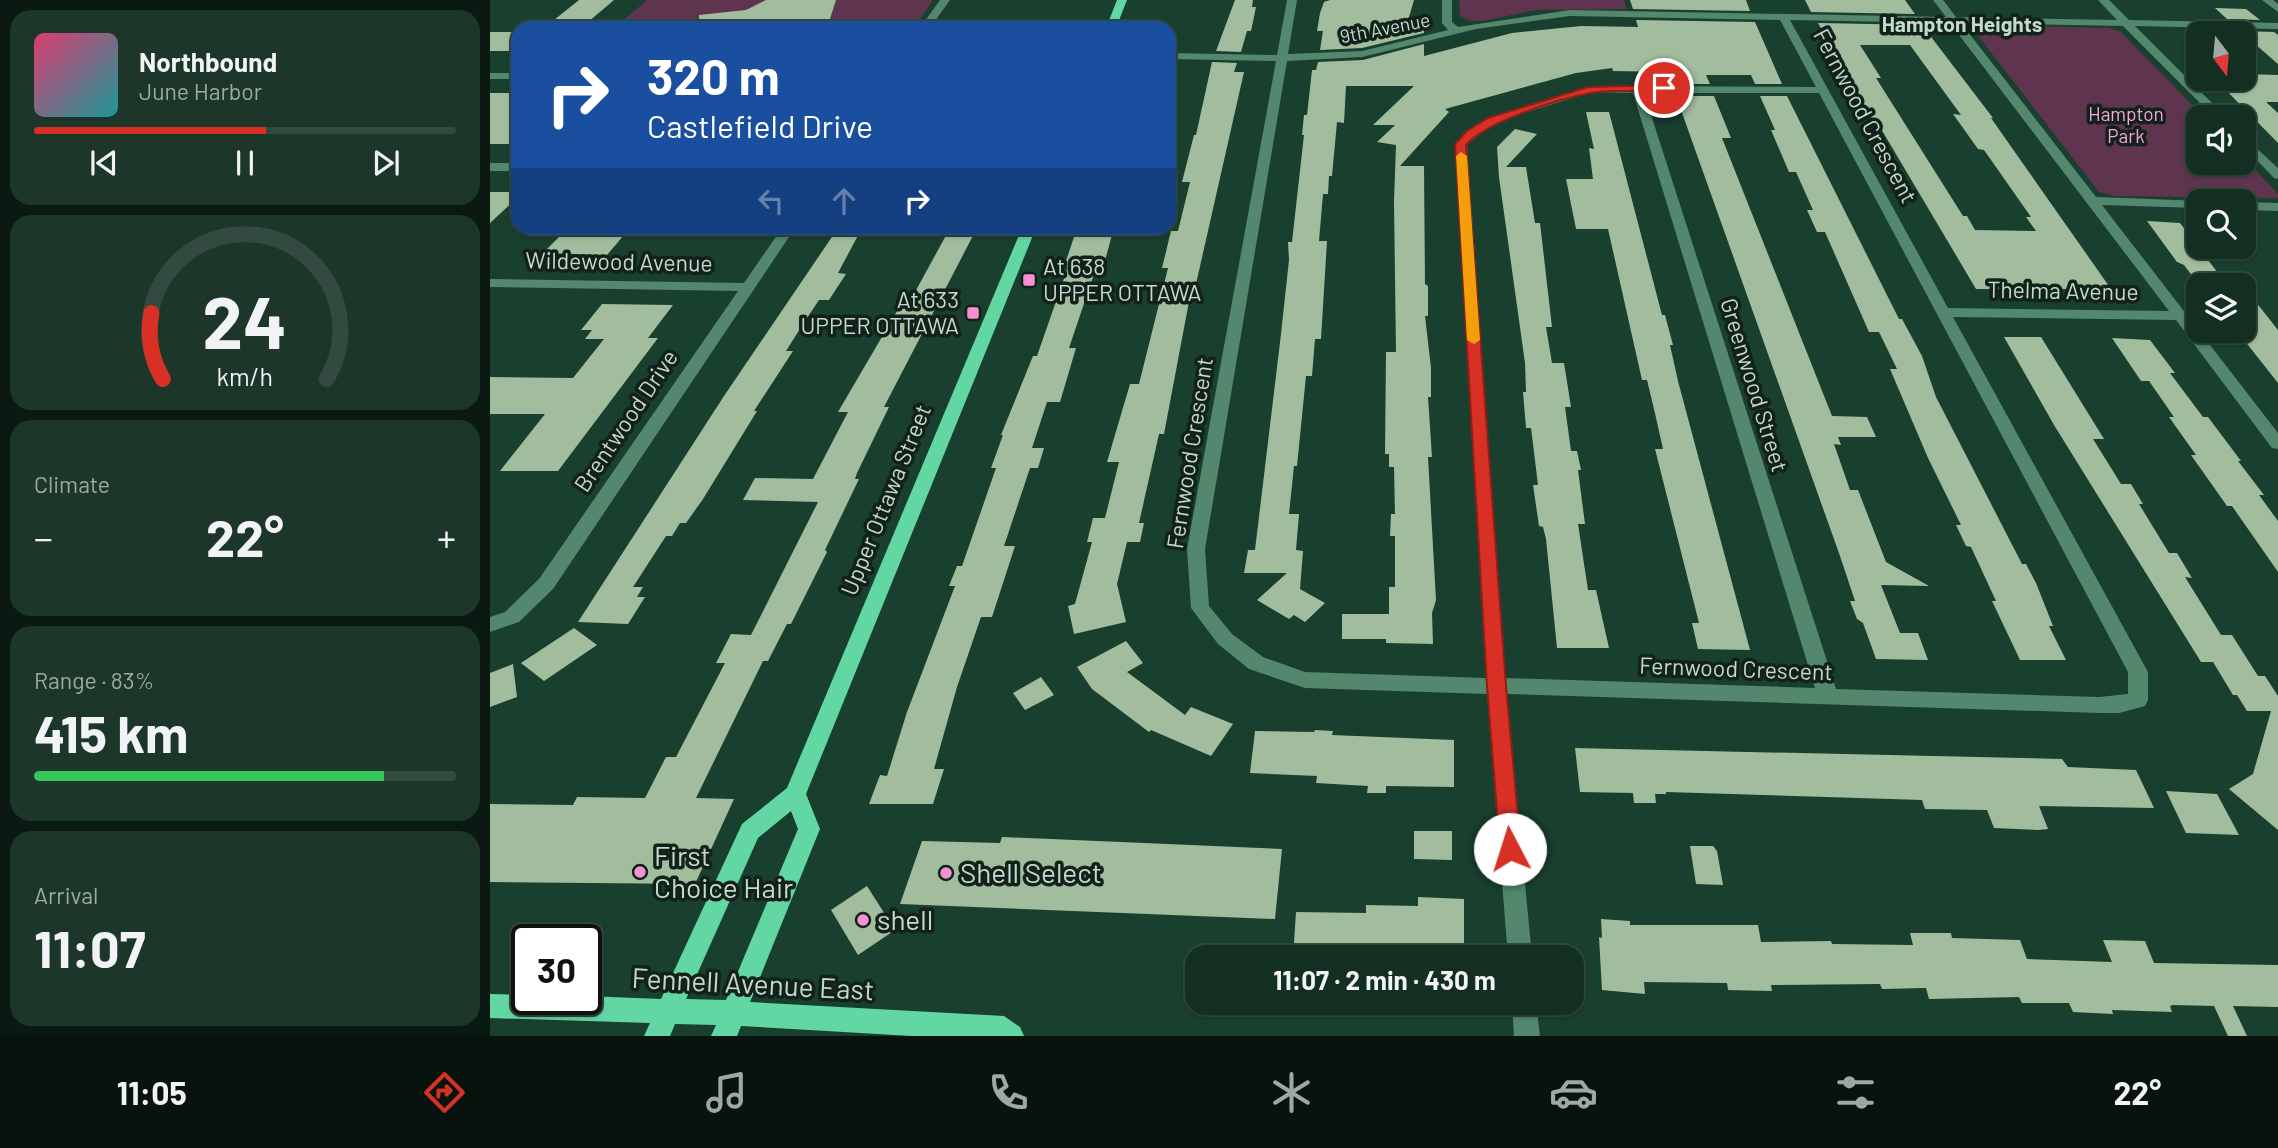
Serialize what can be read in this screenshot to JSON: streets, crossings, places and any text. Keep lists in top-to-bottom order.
{
  "streets": {
    "main road": ["Upper Ottawa Street", "Fennell Avenue East"],
    "street": [
      "9th Avenue",
      "Fernwood Crescent",
      "Wildewood Avenue",
      "Thelma Avenue",
      "Greenwood Street",
      "Brentwood Drive"
    ]
  },
  "crossings": [
    ["9th Avenue", "Fernwood Crescent"],
    ["Fernwood Crescent", "Thelma Avenue"],
    ["Fernwood Crescent", "Greenwood Street"],
    ["Wildewood Avenue", "Brentwood Drive"],
    ["Upper Ottawa Street", "Fennell Avenue East"]
  ],
  "districts": ["Hampton Heights"],
  "parks": ["Hampton Park"],
  "places": {
    "transit": ["At 638 UPPER OTTAWA", "At 633 UPPER OTTAWA"],
    "other": ["First Choice Hair", "Shell Select", "shell"]
  },
  "north": "bottom",
  "page": {
    "turn": ["320 m", "Castlefield Drive"],
    "song": ["Northbound", "June Harbor"],
    "tile": [
      "Climate",
      ["Range · 83%", "415 km"],
      ["Arrival", "11:07"]
    ],
    "heat": ["−", "22°", "+"],
    "limit": "30",
    "trip": "11:07 · 2 min · 430 m",
    "tabs": ["11:05", "22°"],
    "gauge": ["24", "km/h"]
  }
}
